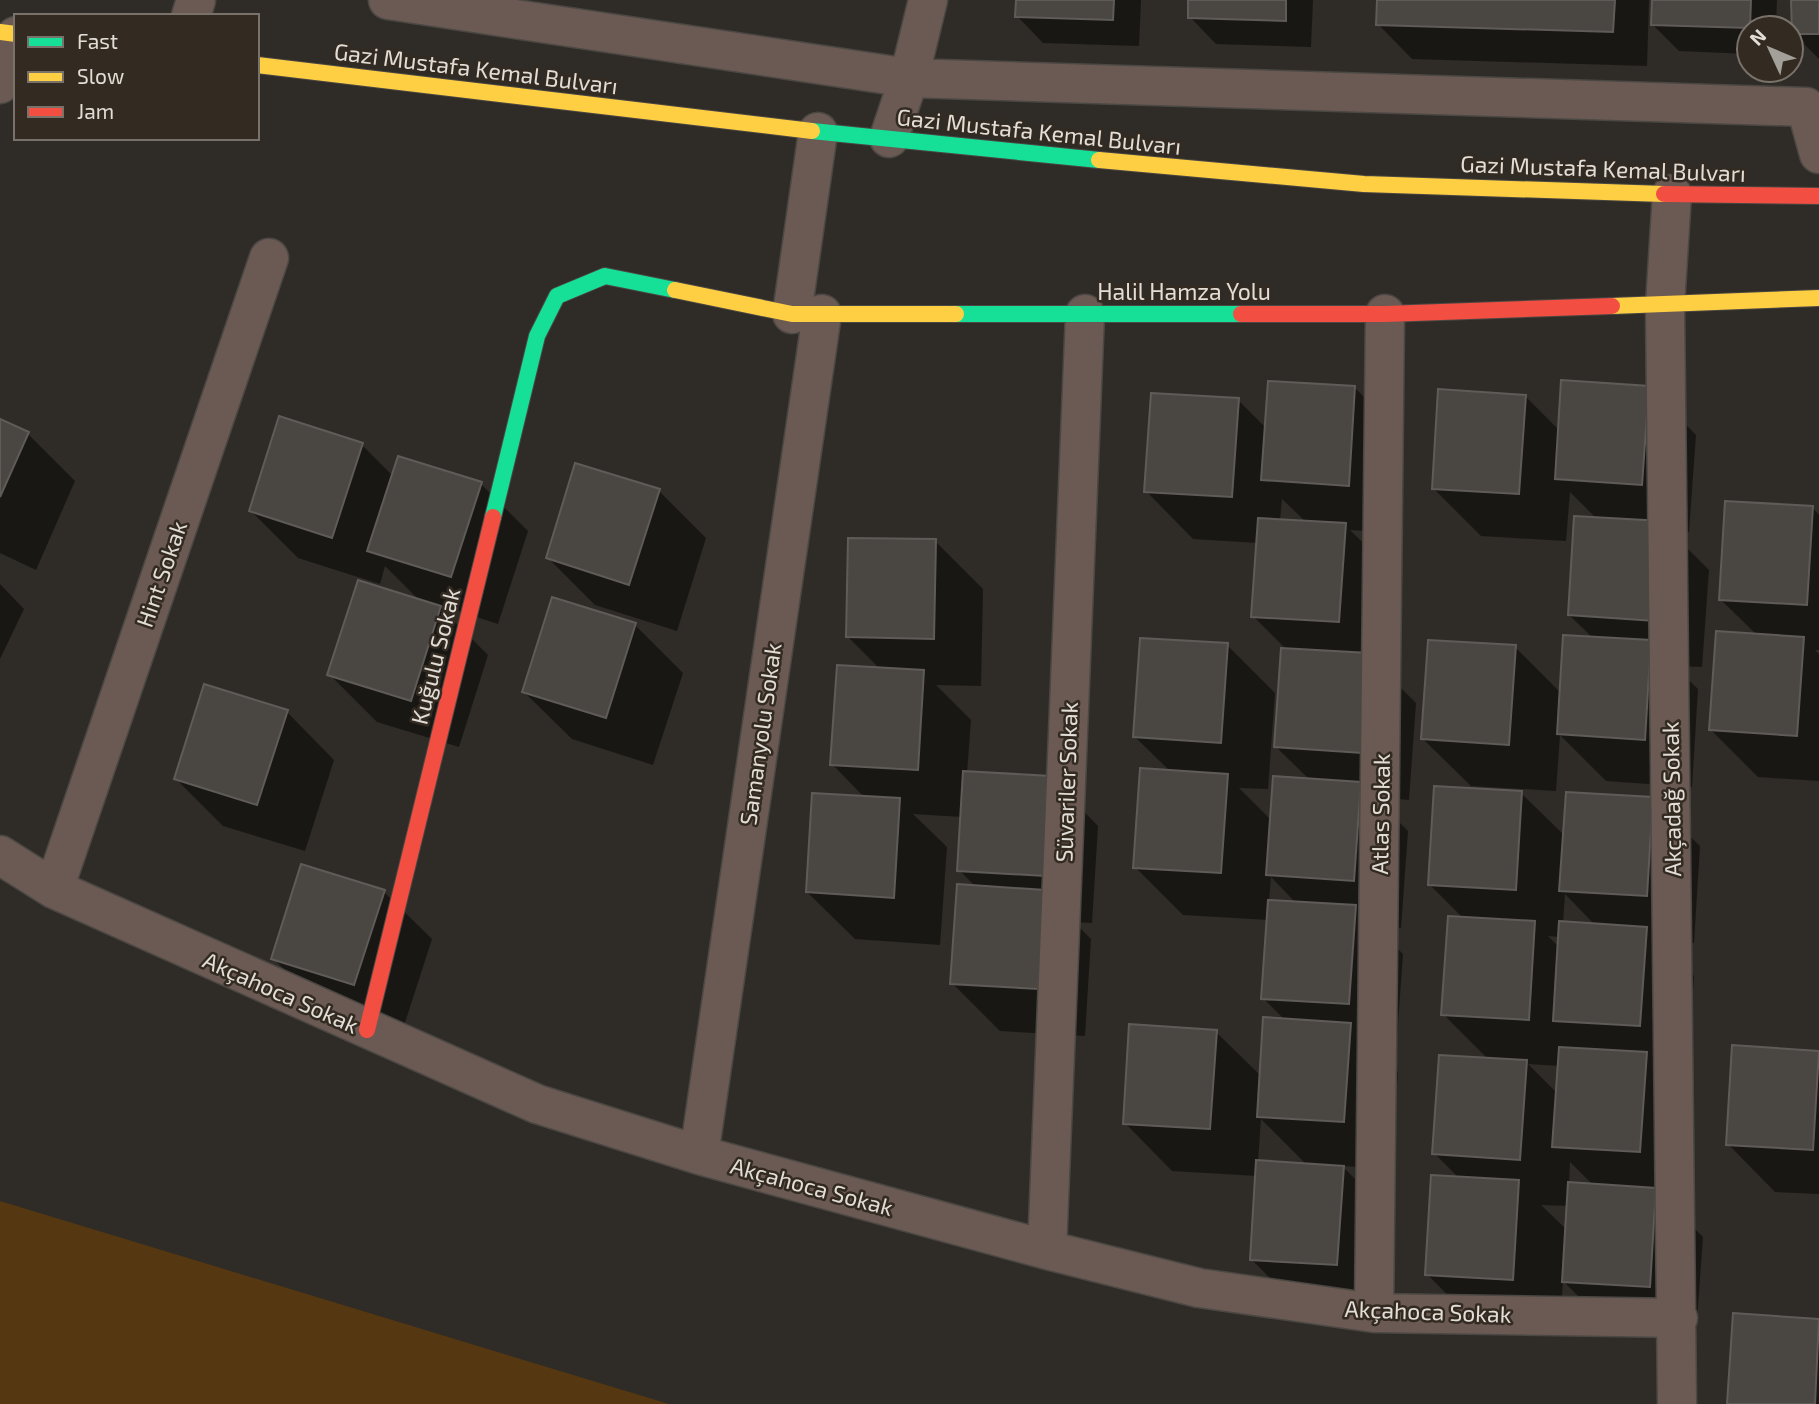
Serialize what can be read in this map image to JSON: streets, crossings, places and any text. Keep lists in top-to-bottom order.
{
  "streets": {
    "street": [
      "Gazi Mustafa Kemal Bulvarı",
      "Halil Hamza Yolu",
      "Hint Sokak",
      "Kuğulu Sokak",
      "Samanyolu Sokak",
      "Süvariler Sokak",
      "Akçadağ Sokak",
      "Atlas Sokak",
      "Akçahoca Sokak"
    ]
  },
  "crossings": [
    ["Gazi Mustafa Kemal Bulvarı", "Samanyolu Sokak"],
    ["Gazi Mustafa Kemal Bulvarı", "Akçadağ Sokak"],
    ["Halil Hamza Yolu", "Kuğulu Sokak"],
    ["Halil Hamza Yolu", "Samanyolu Sokak"],
    ["Halil Hamza Yolu", "Süvariler Sokak"],
    ["Halil Hamza Yolu", "Akçadağ Sokak"],
    ["Halil Hamza Yolu", "Atlas Sokak"],
    ["Hint Sokak", "Akçahoca Sokak"],
    ["Kuğulu Sokak", "Akçahoca Sokak"],
    ["Samanyolu Sokak", "Akçahoca Sokak"],
    ["Süvariler Sokak", "Akçahoca Sokak"],
    ["Akçadağ Sokak", "Akçahoca Sokak"],
    ["Atlas Sokak", "Akçahoca Sokak"]
  ],
  "legend": ["Fast", "Slow", "Jam"],
  "north": "top left"
}
